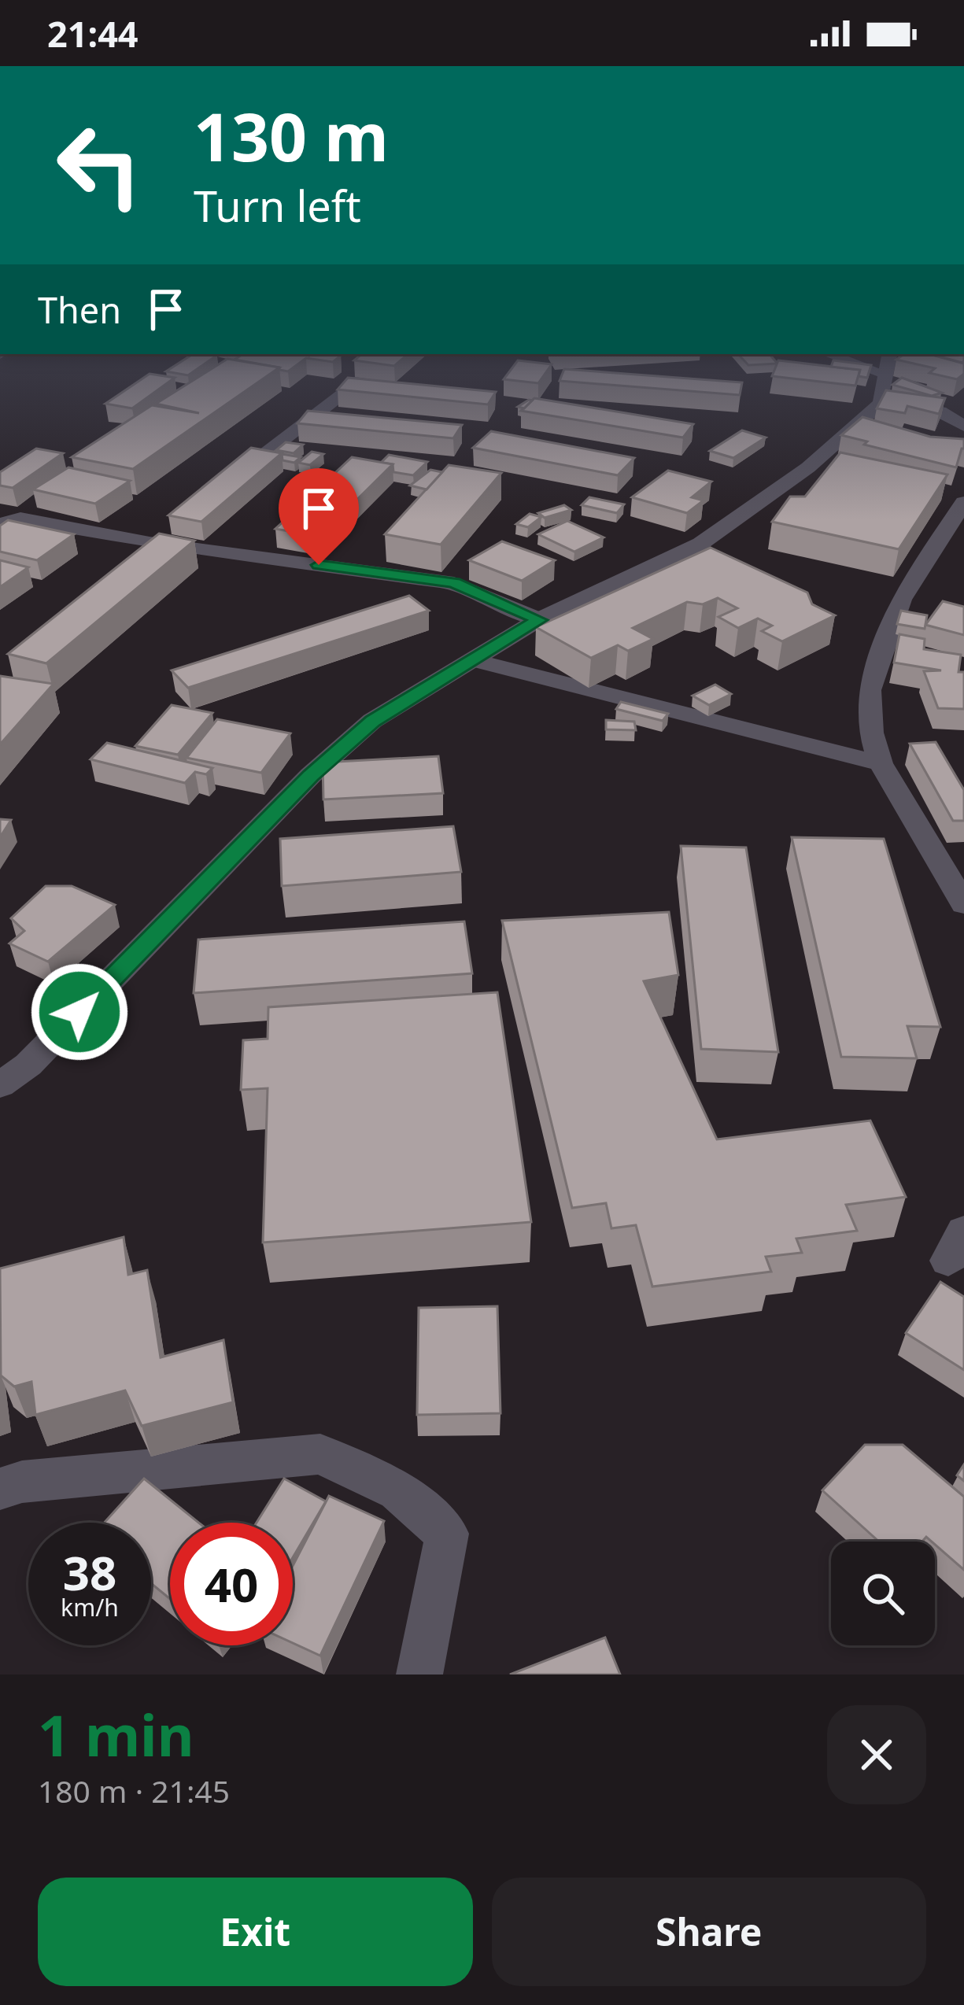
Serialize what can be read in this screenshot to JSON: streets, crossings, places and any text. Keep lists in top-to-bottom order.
{
  "page": {
    "status": "21:44",
    "turn": ["130 m", "Turn left"],
    "then": "Then",
    "speed": "38 km/h",
    "limit": "40",
    "heading": ["1 min", "180 m · 21:45"],
    "buttons": ["Exit", "Share"]
  }
}
